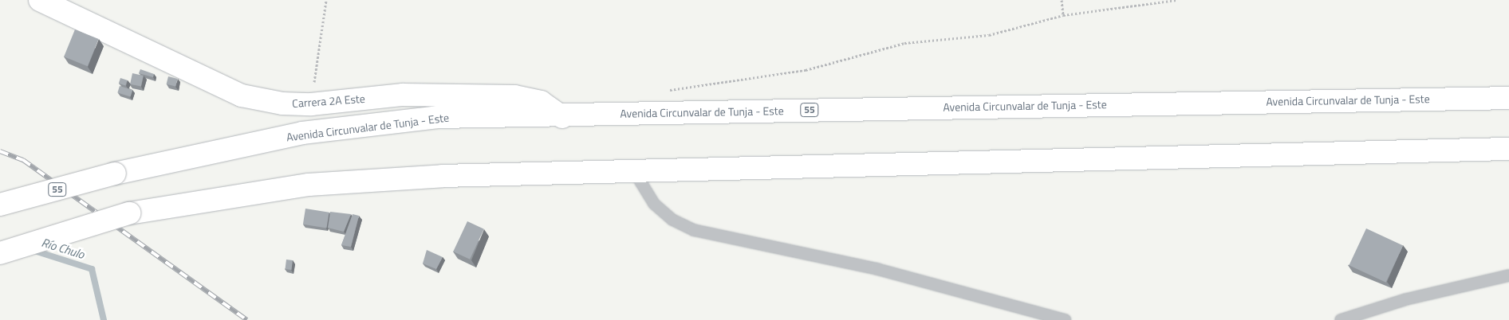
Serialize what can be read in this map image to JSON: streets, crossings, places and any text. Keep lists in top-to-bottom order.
{
  "streets": {
    "main road": ["Avenida Circunvalar de Tunja - Este", "Carrera 2A Este", "55"]
  },
  "crossings": [
    ["Avenida Circunvalar de Tunja - Este", "Carrera 2A Este"]
  ],
  "water": ["Río Chulo"]
}
